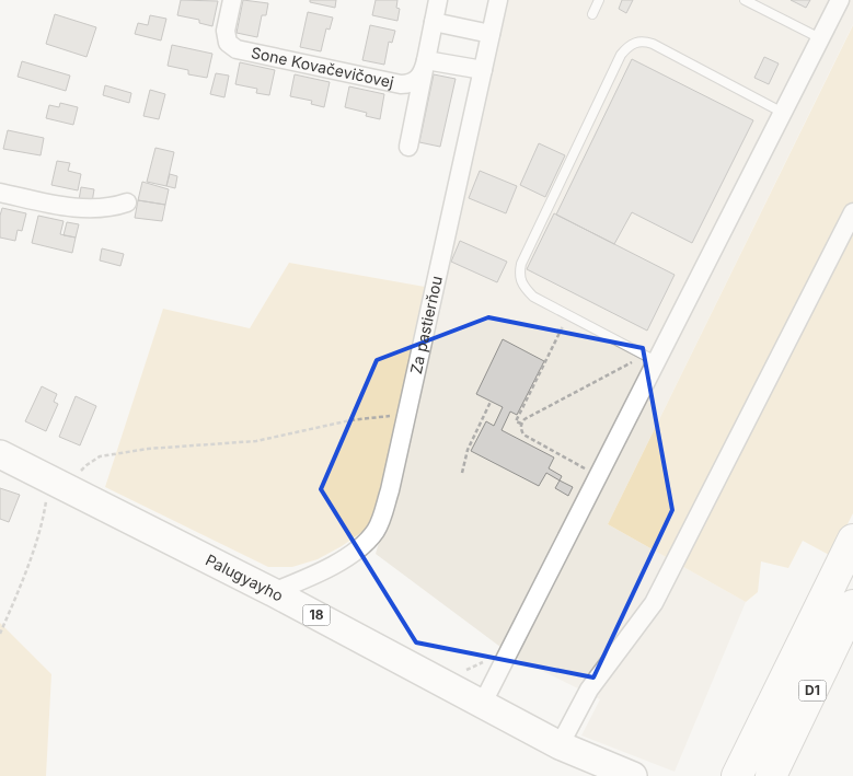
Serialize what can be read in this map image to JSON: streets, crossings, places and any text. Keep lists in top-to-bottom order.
{
  "streets": {
    "highway": ["D1"],
    "main road": ["Palugyayho", "18"],
    "street": ["Sone Kovačevičovej", "Za pastierňou"]
  },
  "crossings": [
    ["Za pastierňou", "Palugyayho"]
  ]
}
